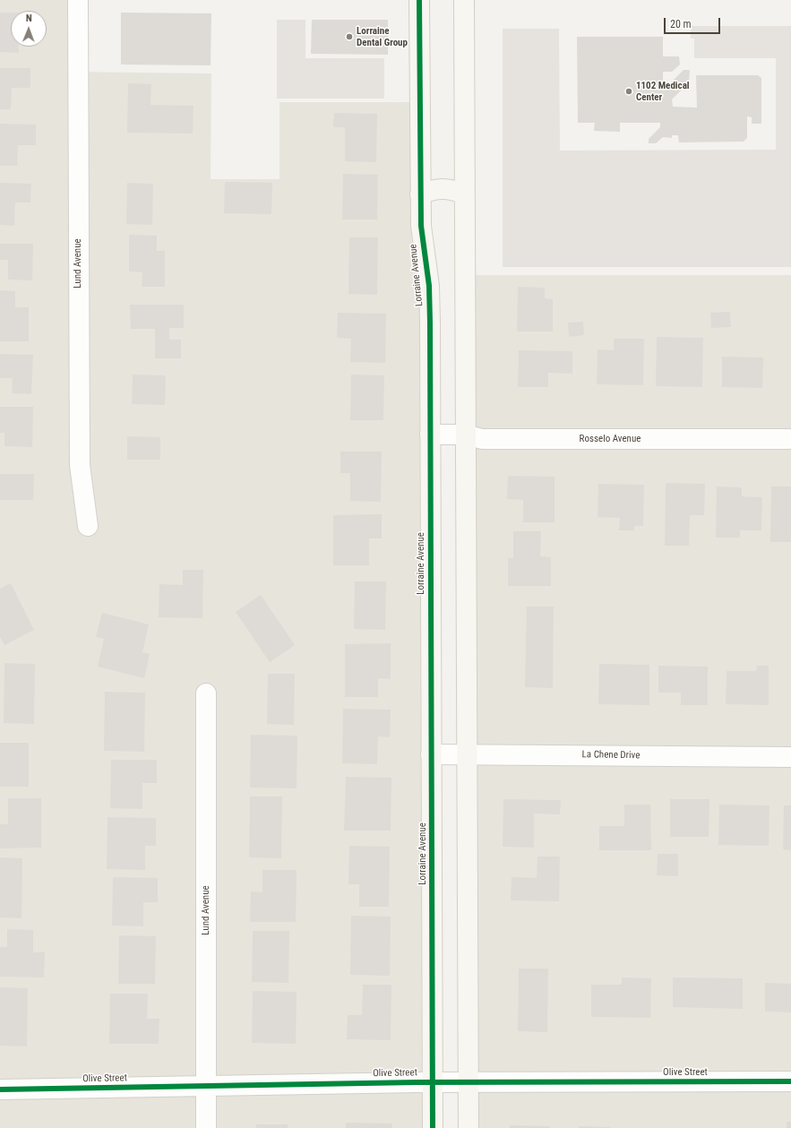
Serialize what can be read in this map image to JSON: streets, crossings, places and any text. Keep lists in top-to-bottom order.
{
  "streets": {
    "street": [
      "Lund Avenue",
      "Lorraine Avenue",
      "Rosselo Avenue",
      "La Chene Drive",
      "Olive Street"
    ]
  },
  "crossings": [
    ["Lund Avenue", "Olive Street"],
    ["Lorraine Avenue", "Rosselo Avenue"],
    ["Lorraine Avenue", "La Chene Drive"],
    ["Lorraine Avenue", "Olive Street"]
  ],
  "places": ["Lorraine Dental Group", "1102 Medical Center"],
  "scale_bar": "20 m",
  "north": "top"
}
